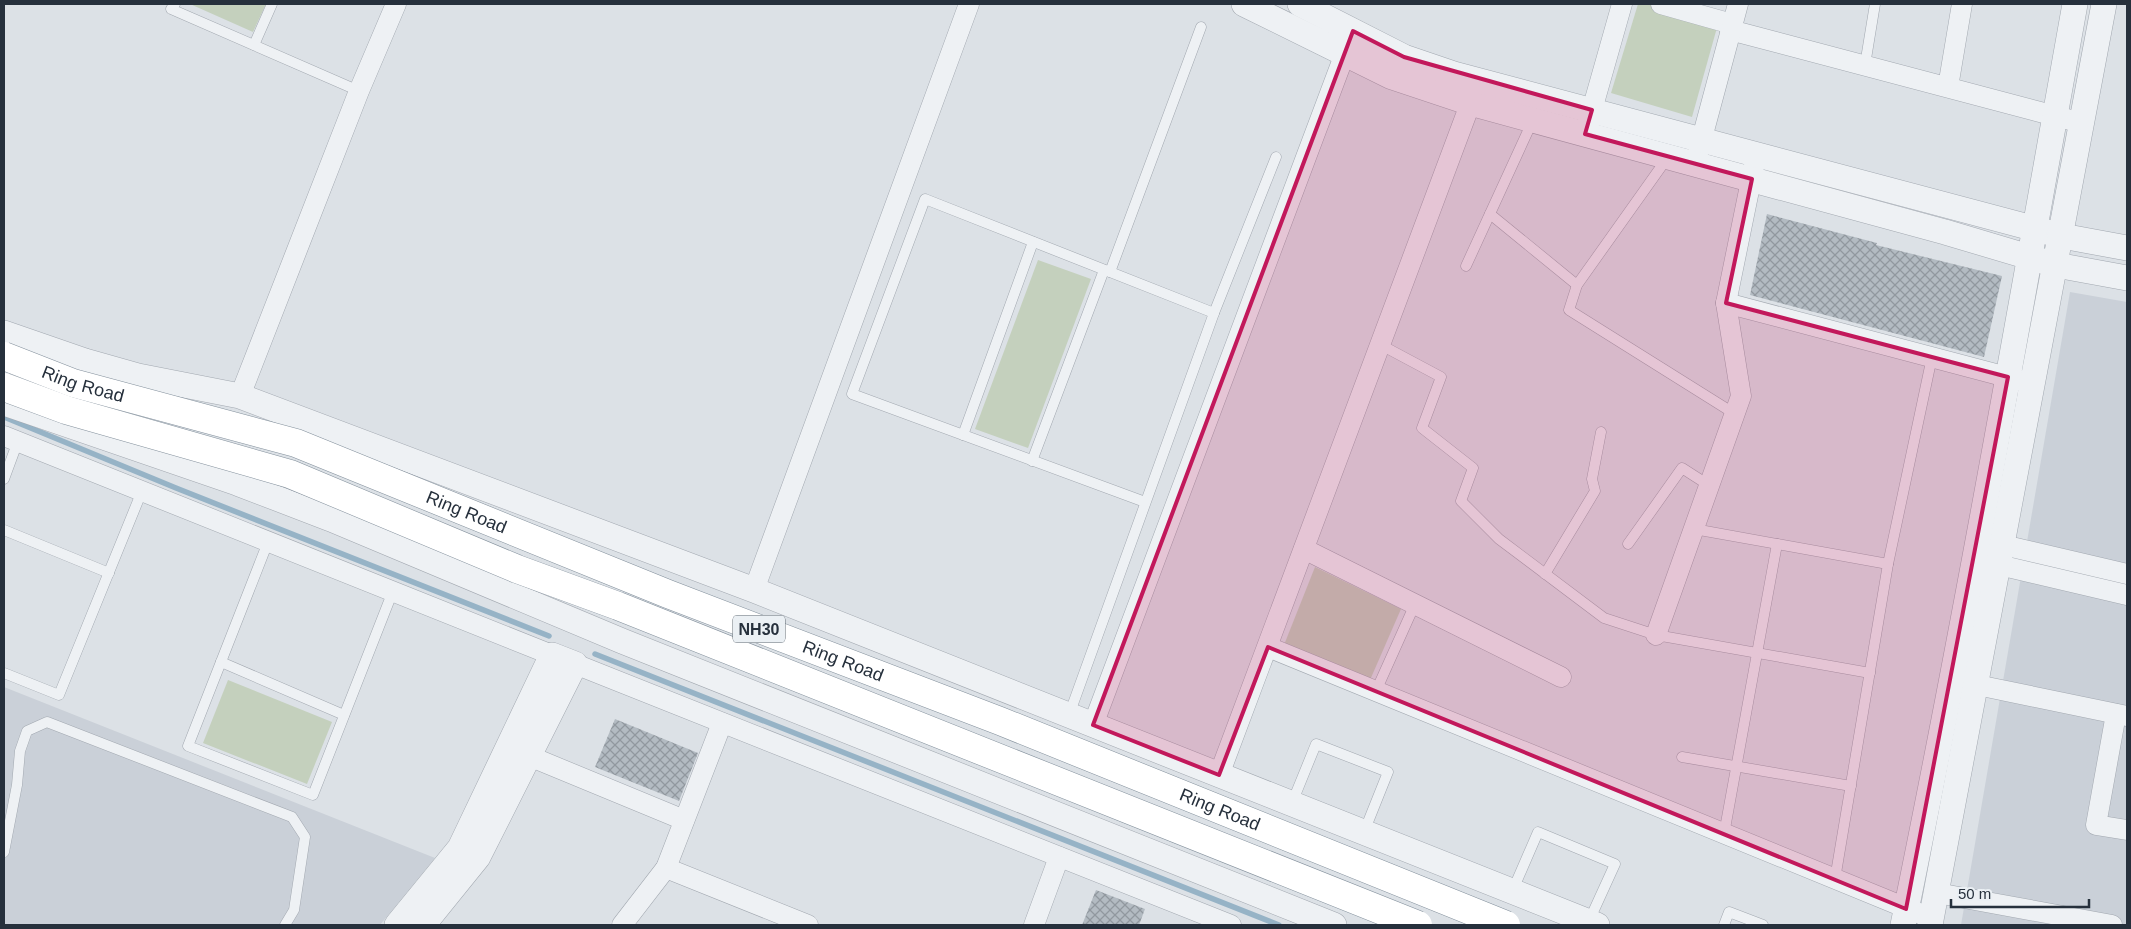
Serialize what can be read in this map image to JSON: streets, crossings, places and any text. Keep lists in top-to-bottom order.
{
  "streets": {
    "highway": ["Ring Road", "NH30"]
  },
  "scale_bar": "50 m"
}
